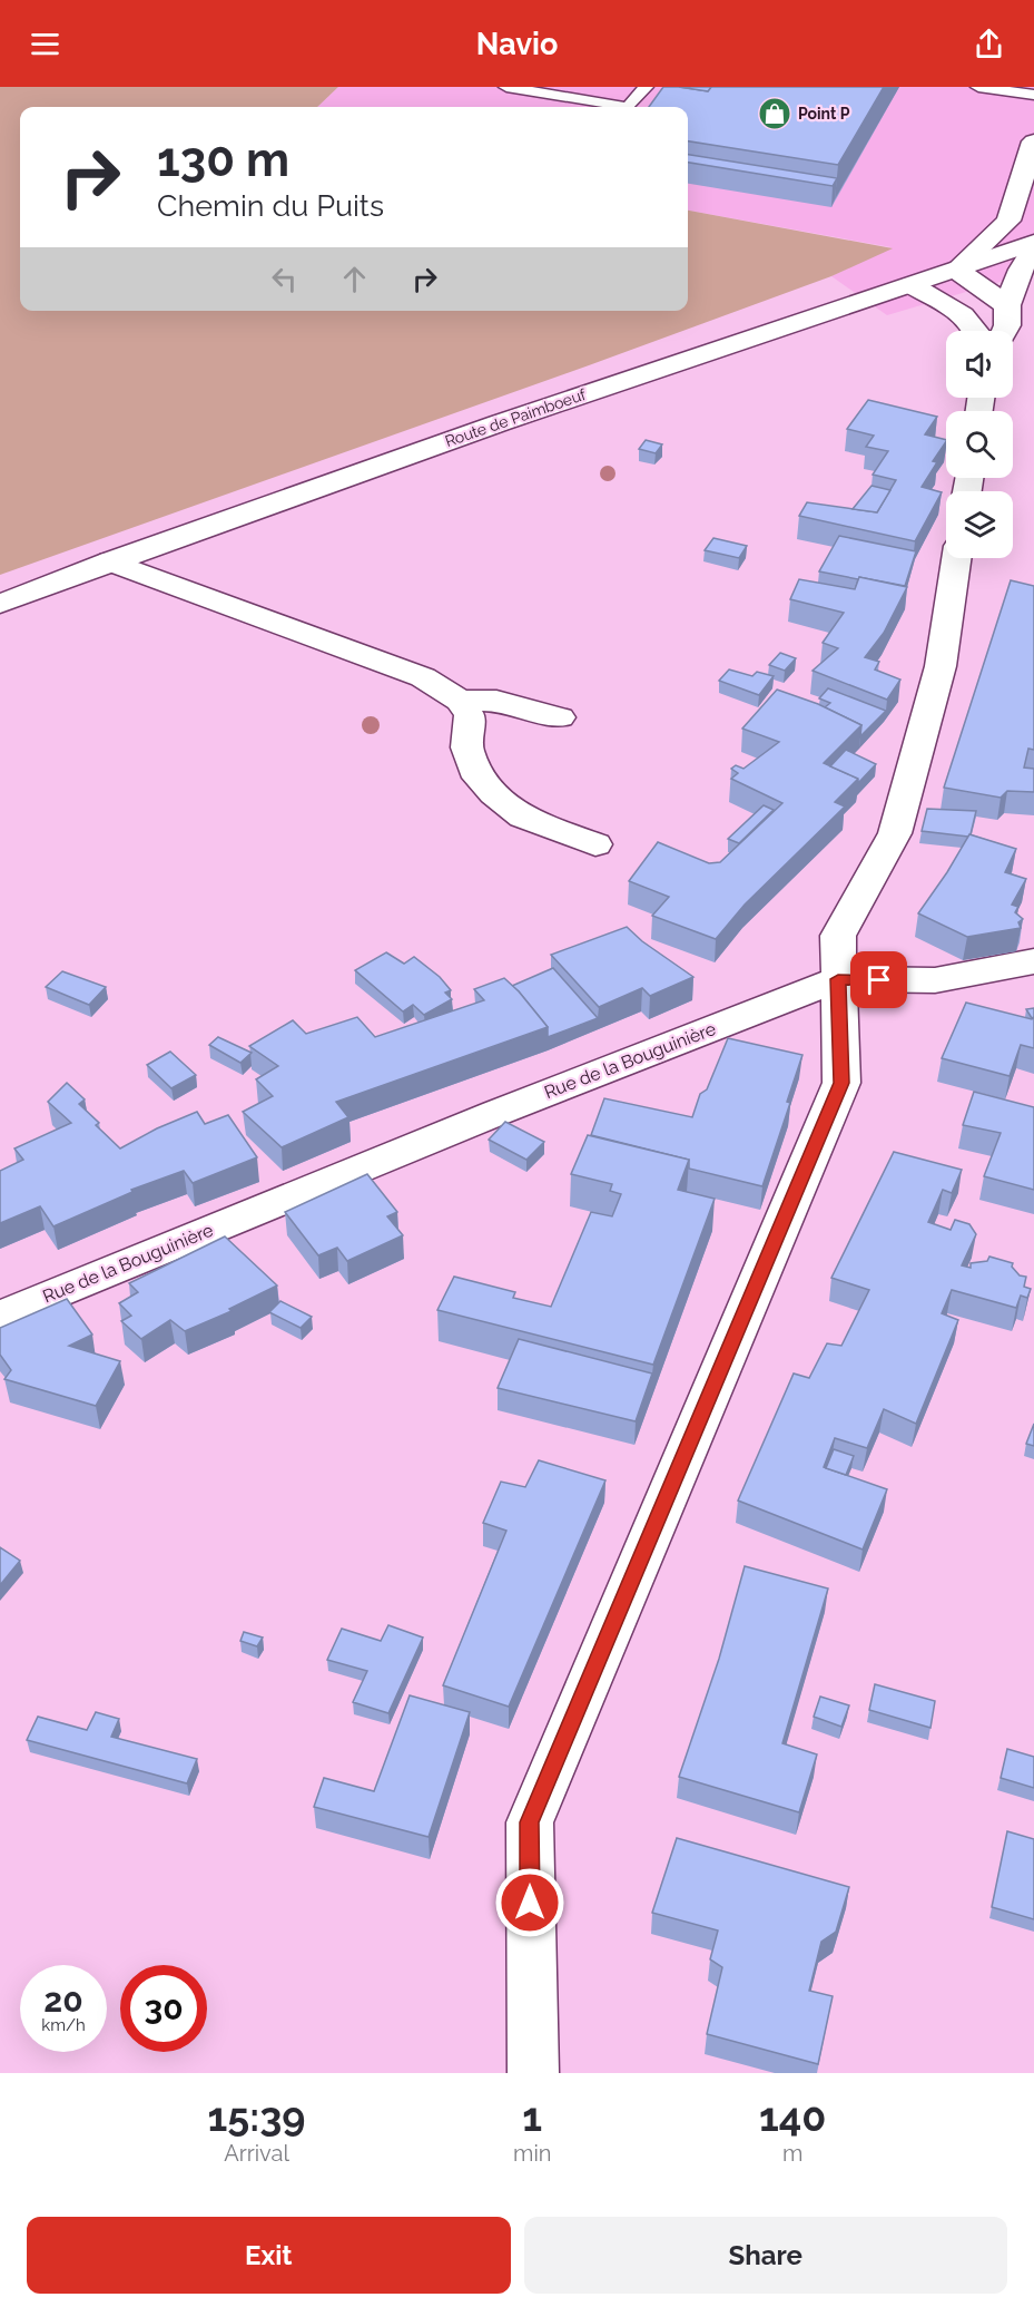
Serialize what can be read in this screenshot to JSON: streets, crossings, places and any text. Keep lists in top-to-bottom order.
{
  "streets": {
    "street": ["Route de Paimboeuf", "Rue de la Bouguinière"]
  },
  "places": {
    "shop": ["Point P"]
  },
  "page": {
    "header": "Navio",
    "turn": ["130 m", "Chemin du Puits"],
    "speed": "20 km/h",
    "limit": "30",
    "eta": [
      "15:39",
      "Arrival",
      "1",
      "min",
      "140",
      "m"
    ],
    "buttons": ["Exit", "Share"]
  }
}
